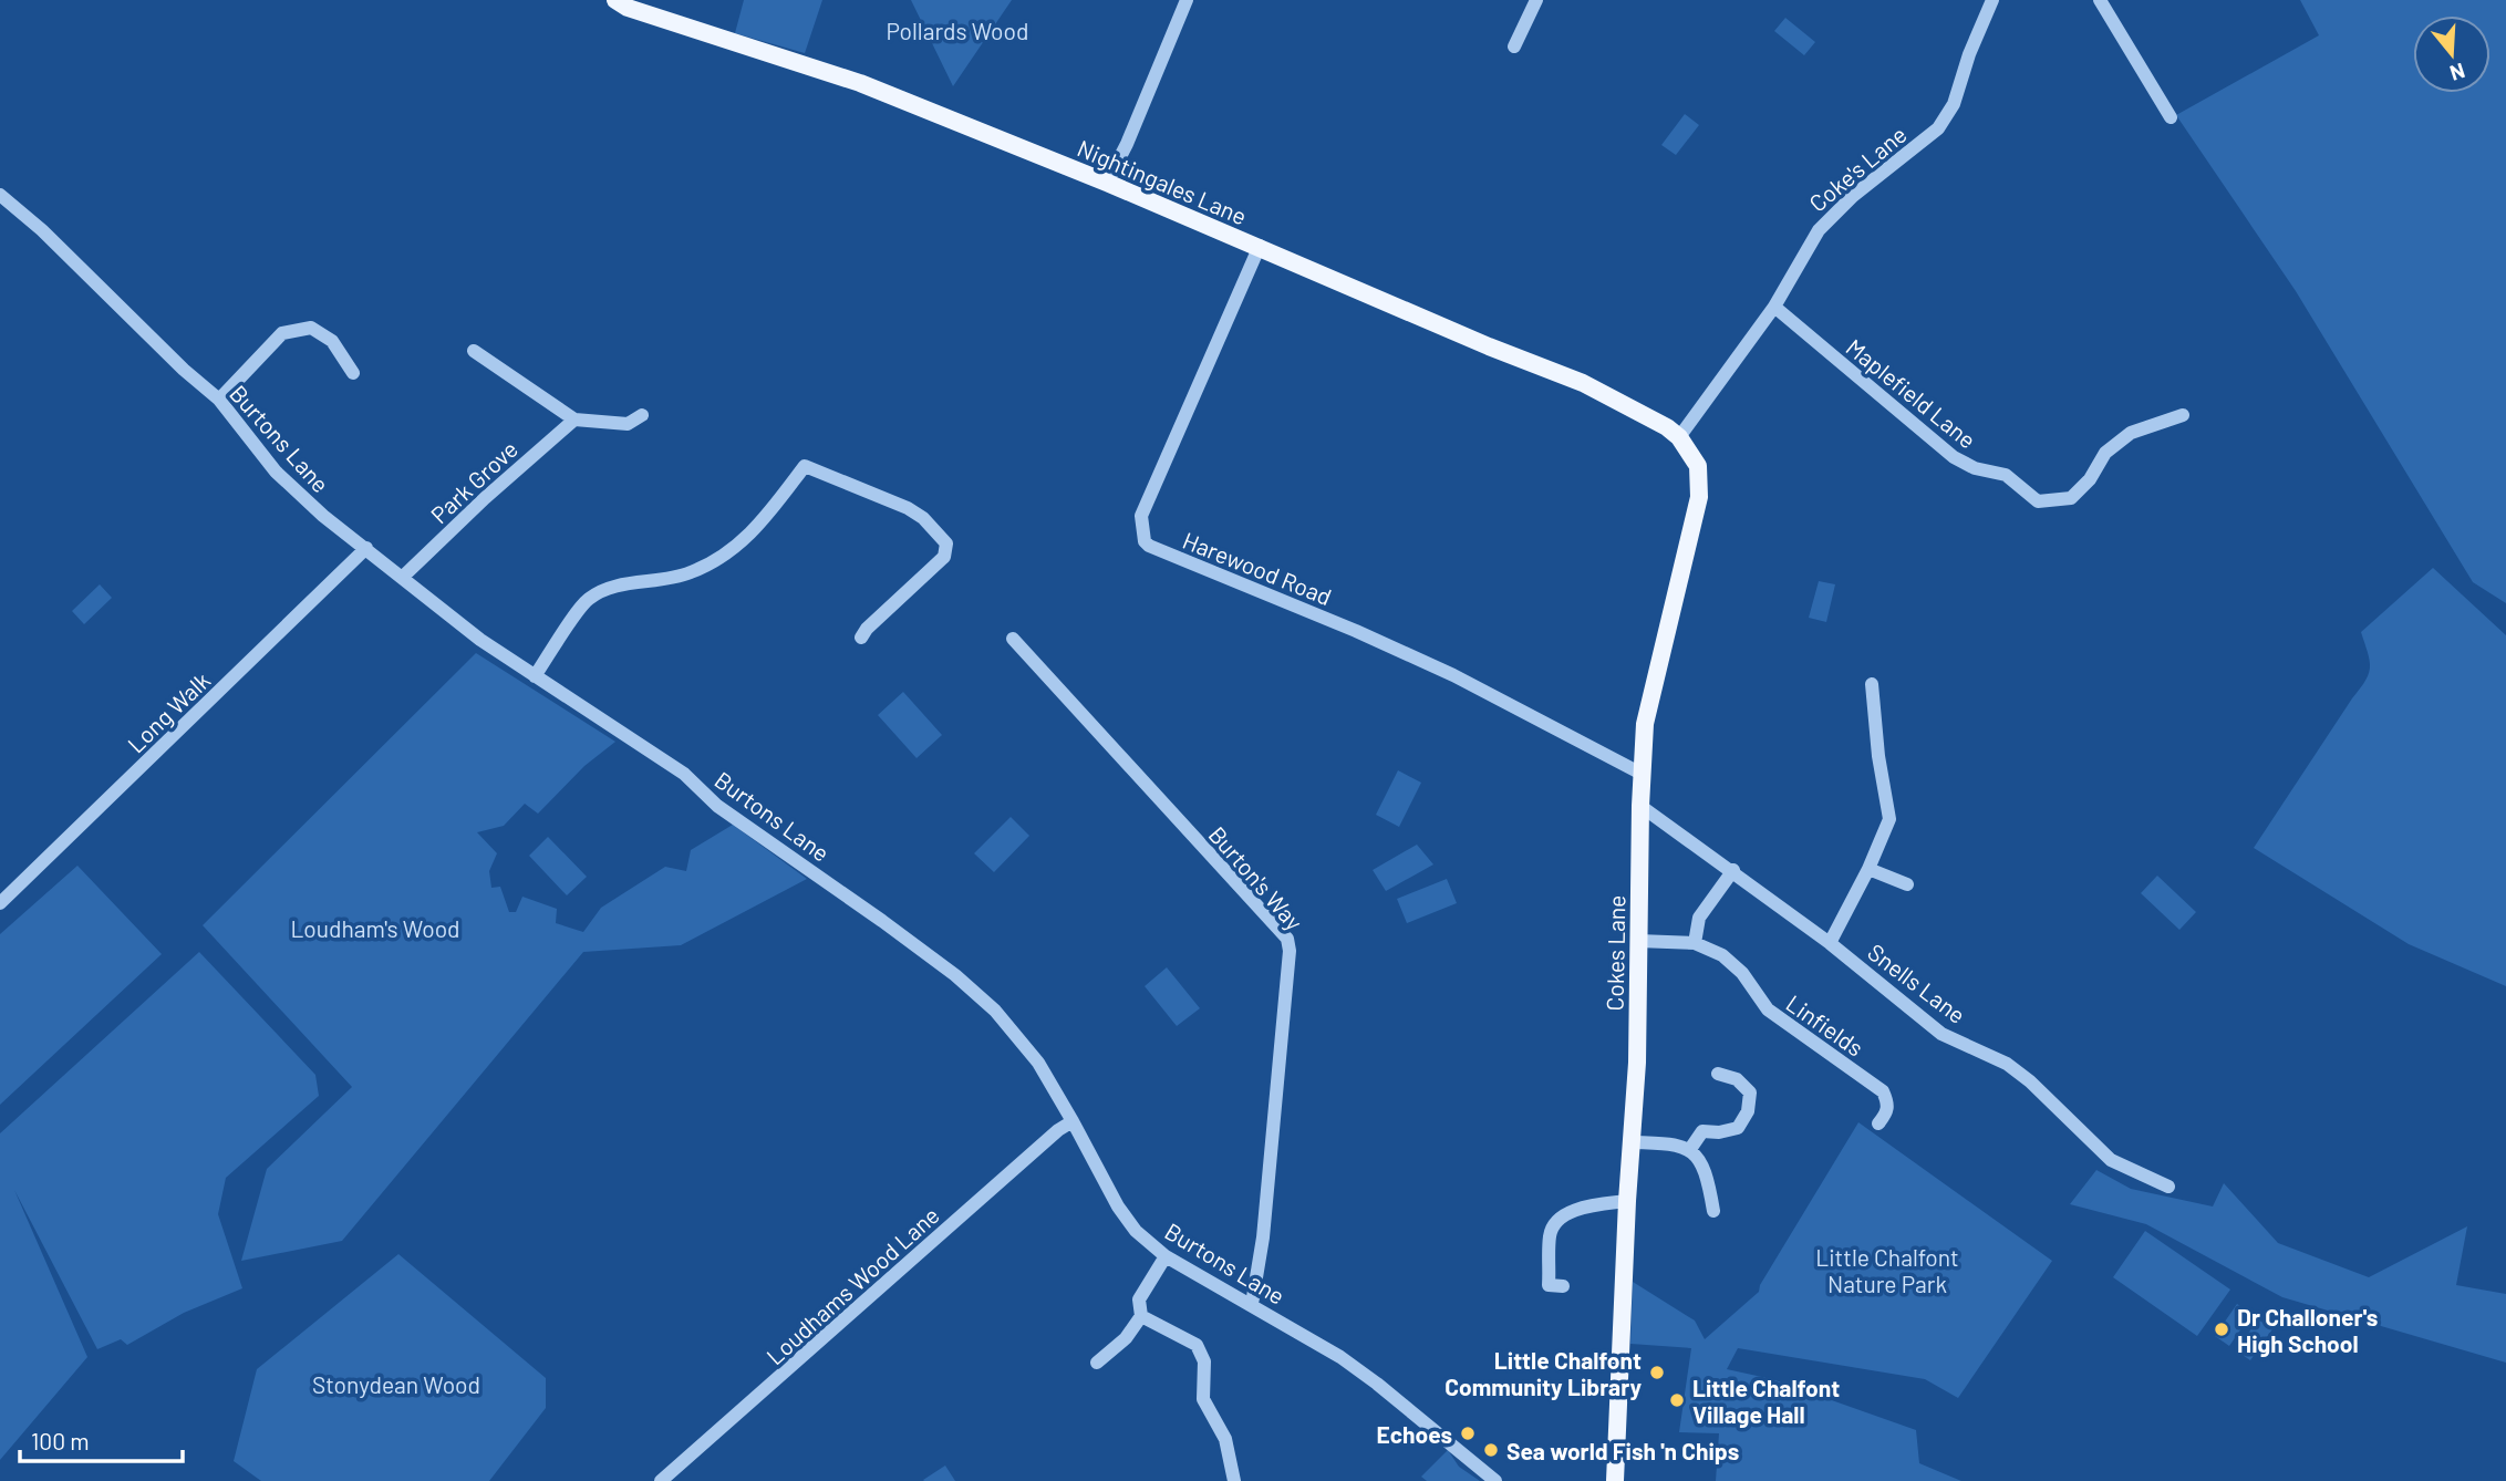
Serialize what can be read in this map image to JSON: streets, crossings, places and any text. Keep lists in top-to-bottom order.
{
  "streets": {
    "main road": ["Nightingales Lane", "Cokes Lane"],
    "street": [
      "Coke's Lane",
      "Maplefield Lane",
      "Burtons Lane",
      "Park Grove",
      "Harewood Road",
      "Long Walk",
      "Burton's Way",
      "Snells Lane",
      "Linfields",
      "Loudhams Wood Lane"
    ]
  },
  "crossings": [
    ["Coke's Lane", "Nightingales Lane"],
    ["Coke's Lane", "Maplefield Lane"],
    ["Coke's Lane", "Cokes Lane"],
    ["Nightingales Lane", "Harewood Road"],
    ["Nightingales Lane", "Cokes Lane"],
    ["Burtons Lane", "Park Grove"],
    ["Burtons Lane", "Long Walk"],
    ["Burtons Lane", "Burton's Way"],
    ["Burtons Lane", "Loudhams Wood Lane"],
    ["Harewood Road", "Cokes Lane"],
    ["Cokes Lane", "Snells Lane"],
    ["Cokes Lane", "Linfields"]
  ],
  "parks": [
    "Pollards Wood",
    "Loudham's Wood",
    "Little Chalfont Nature Park",
    "Stonydean Wood"
  ],
  "places": [
    "Dr Challoner's High School",
    "Little Chalfont Community Library",
    "Little Chalfont Village Hall",
    "Echoes",
    "Sea world Fish 'n Chips"
  ],
  "scale_bar": "100 m",
  "north": "bottom"
}
